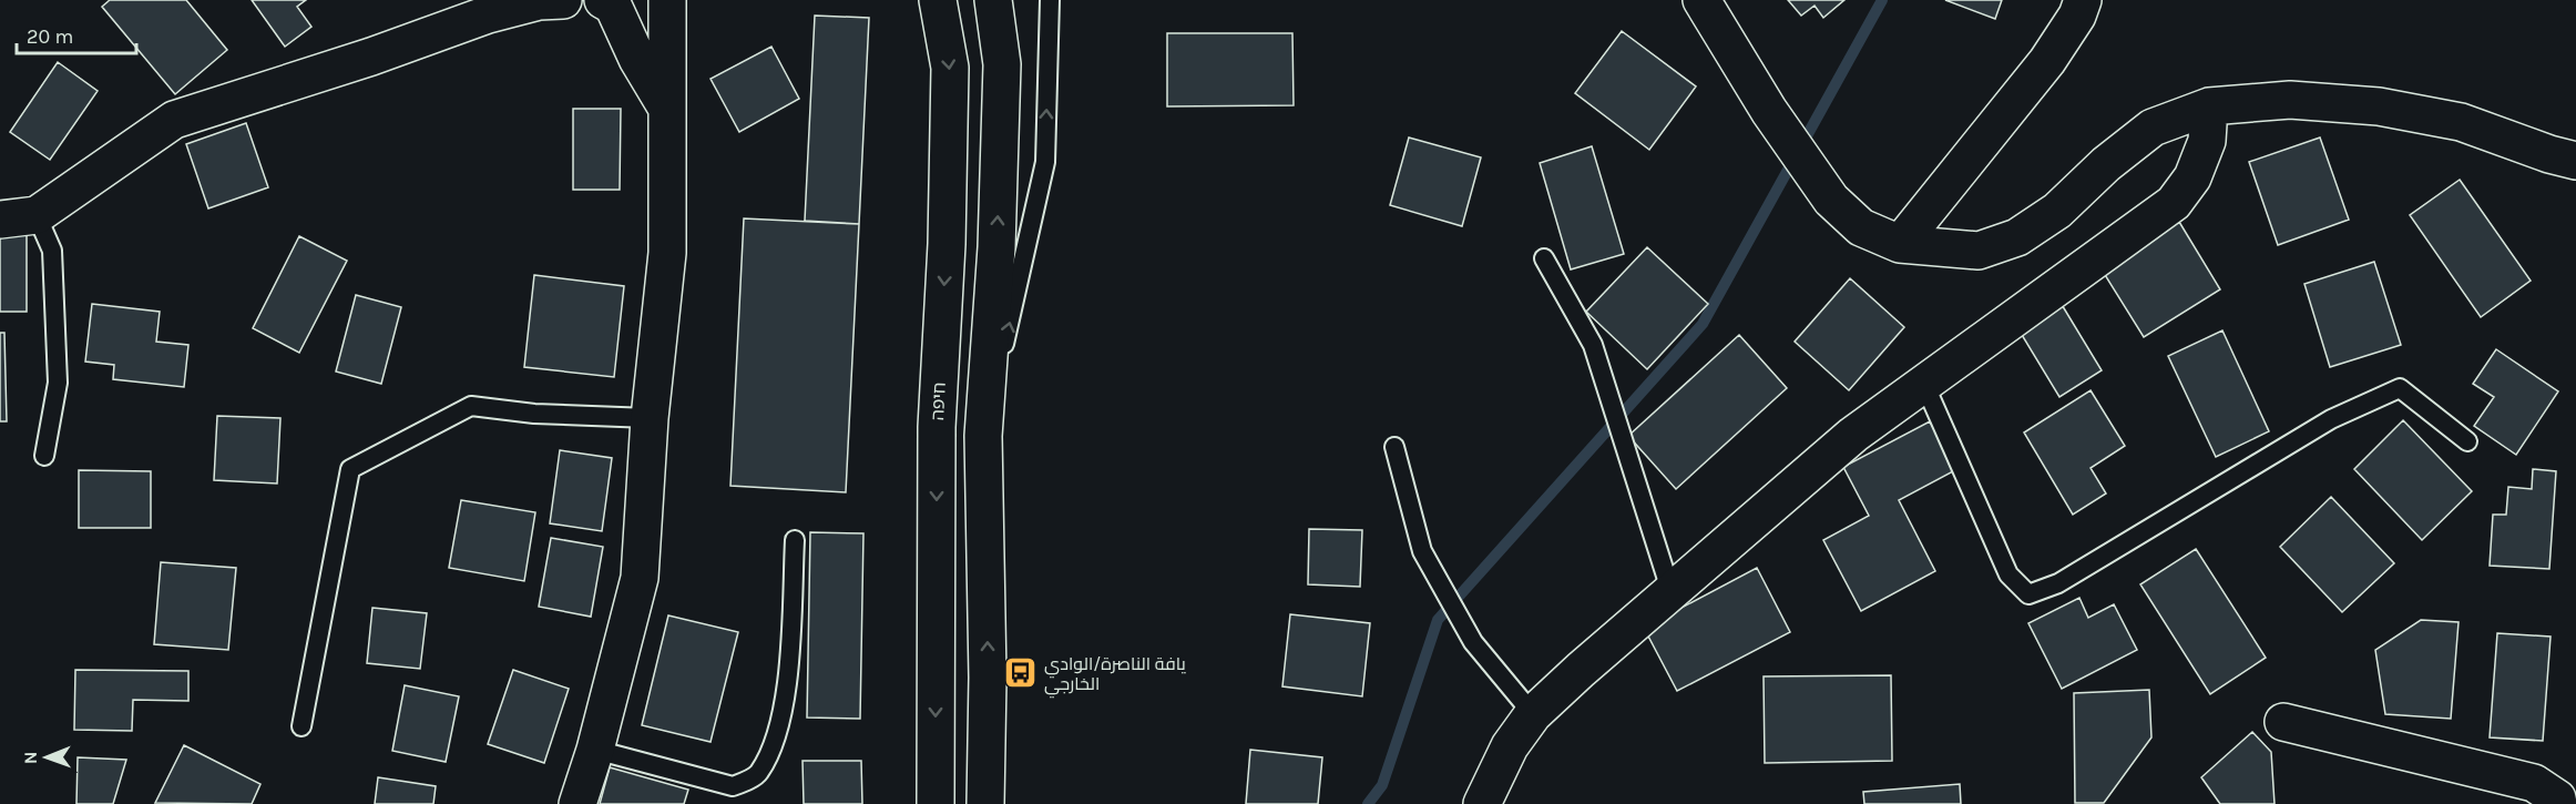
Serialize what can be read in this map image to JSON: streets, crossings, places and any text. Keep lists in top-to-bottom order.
{
  "streets": {
    "main road": ["חיפה"]
  },
  "places": {
    "bus stop": ["يافة الناصرة/الوادي الخارجي"]
  },
  "scale_bar": "20 m",
  "north": "left"
}
